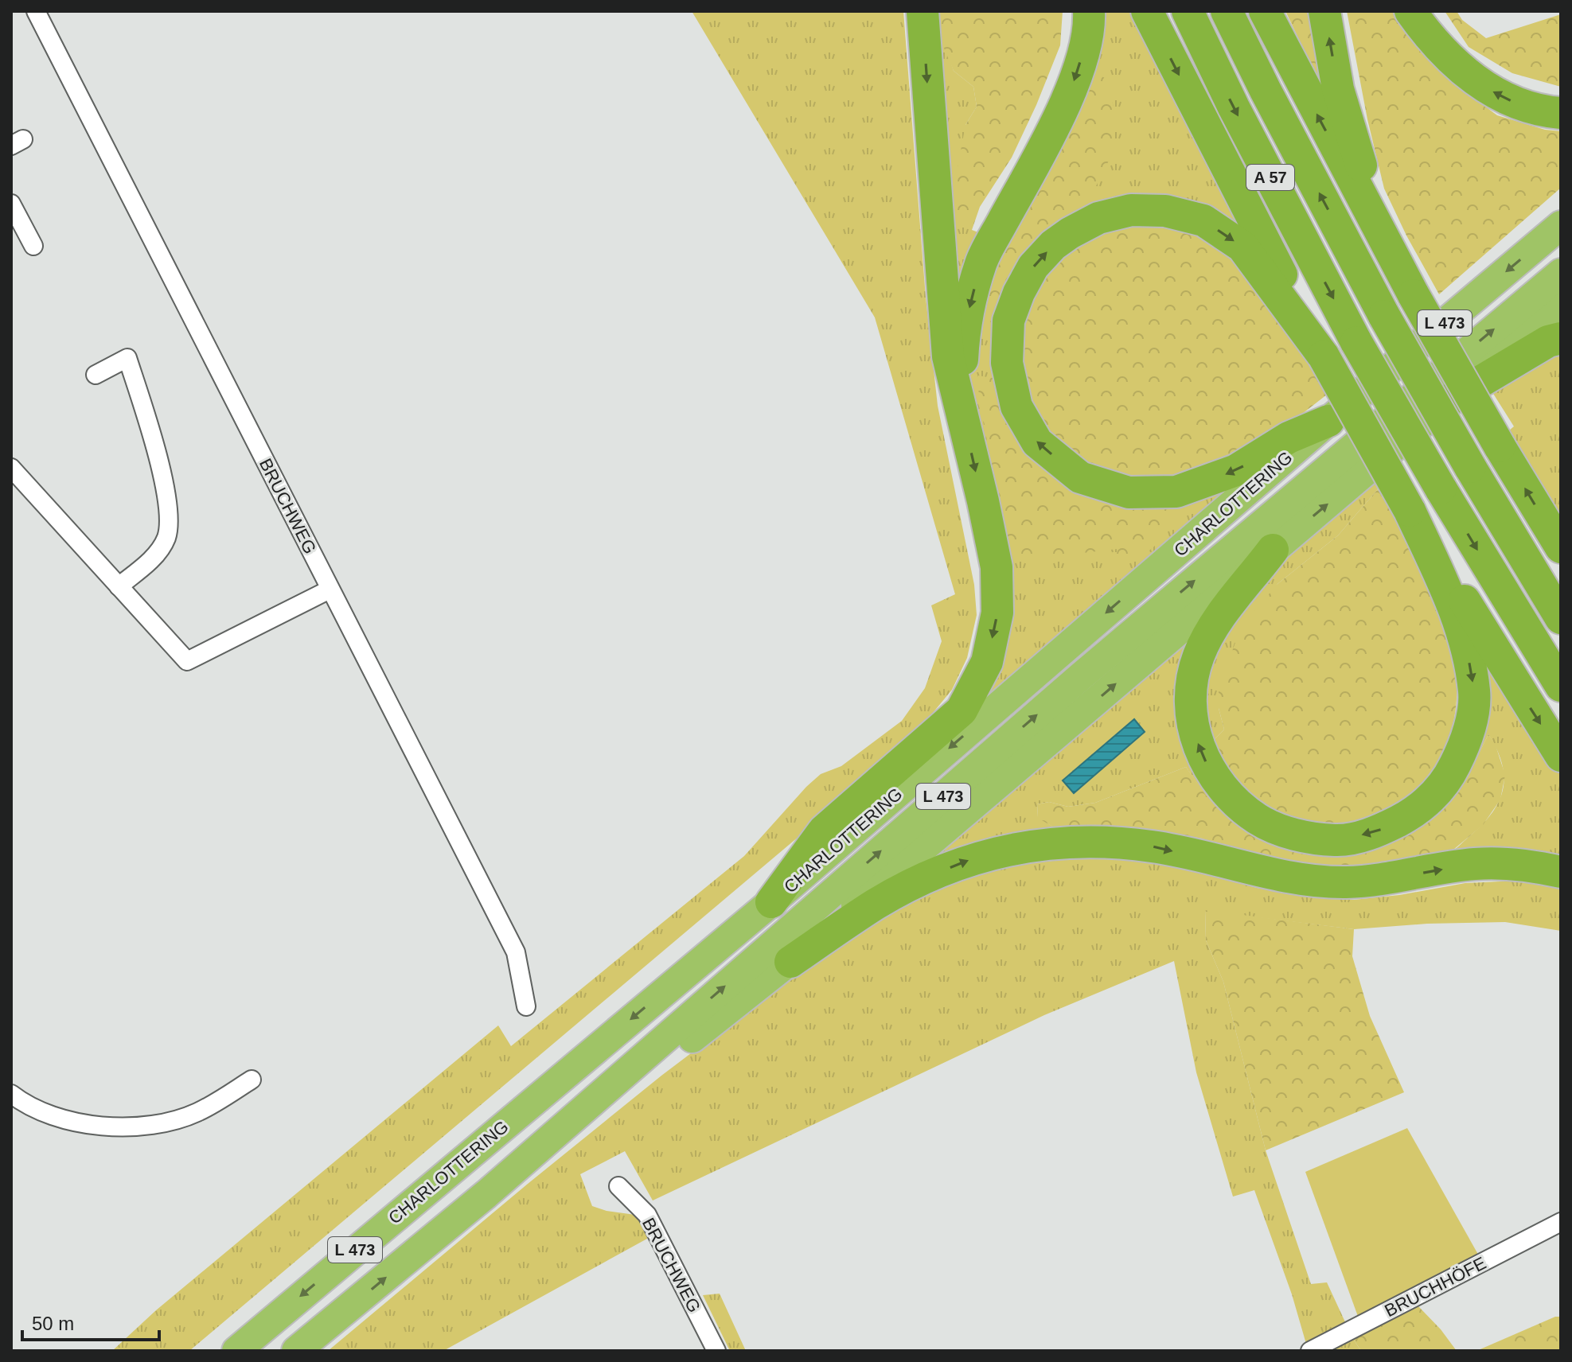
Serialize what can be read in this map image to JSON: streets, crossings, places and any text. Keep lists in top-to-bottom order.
{
  "streets": {
    "highway": ["A 57", "L 473", "CHARLOTTERING"],
    "street": ["BRUCHWEG", "BRUCHHÖFE"]
  },
  "scale_bar": "50 m"
}
